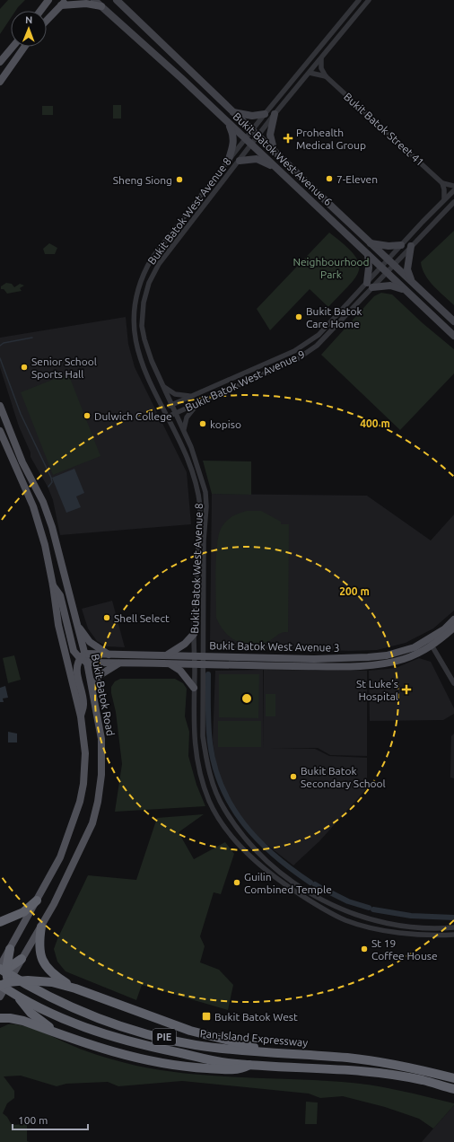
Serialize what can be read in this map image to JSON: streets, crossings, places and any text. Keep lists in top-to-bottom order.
{
  "streets": {
    "highway": ["PIE", "Pan-Island Expressway"],
    "main road": ["Bukit Batok West Avenue 3", "Bukit Batok Road"],
    "street": [
      "Bukit Batok Street 41",
      "Bukit Batok West Avenue 6",
      "Bukit Batok West Avenue 8",
      "Bukit Batok West Avenue 9"
    ]
  },
  "crossings": [
    ["Bukit Batok Street 41", "Bukit Batok West Avenue 8"],
    ["Bukit Batok West Avenue 6", "Bukit Batok West Avenue 8"],
    ["Bukit Batok West Avenue 6", "Bukit Batok West Avenue 9"],
    ["Bukit Batok West Avenue 8", "Bukit Batok West Avenue 9"],
    ["Bukit Batok West Avenue 8", "Bukit Batok West Avenue 3"],
    ["Bukit Batok West Avenue 3", "Bukit Batok Road"],
    ["Bukit Batok Road", "PIE"]
  ],
  "parks": ["Neighbourhood Park"],
  "places": {
    "health": ["Prohealth Medical Group", "St Luke’s Hospital"],
    "other": [
      "7-Eleven",
      "Sheng Siong",
      "Bukit Batok Care Home",
      "Senior School Sports Hall",
      "Dulwich College",
      "kopiso",
      "Shell Select",
      "Bukit Batok Secondary School",
      "Guilin Combined Temple",
      "St 19 Coffee House"
    ],
    "transit": ["Bukit Batok West"]
  },
  "scale_bar": "100 m",
  "north": "top",
  "rings": ["400 m", "200 m"]
}
